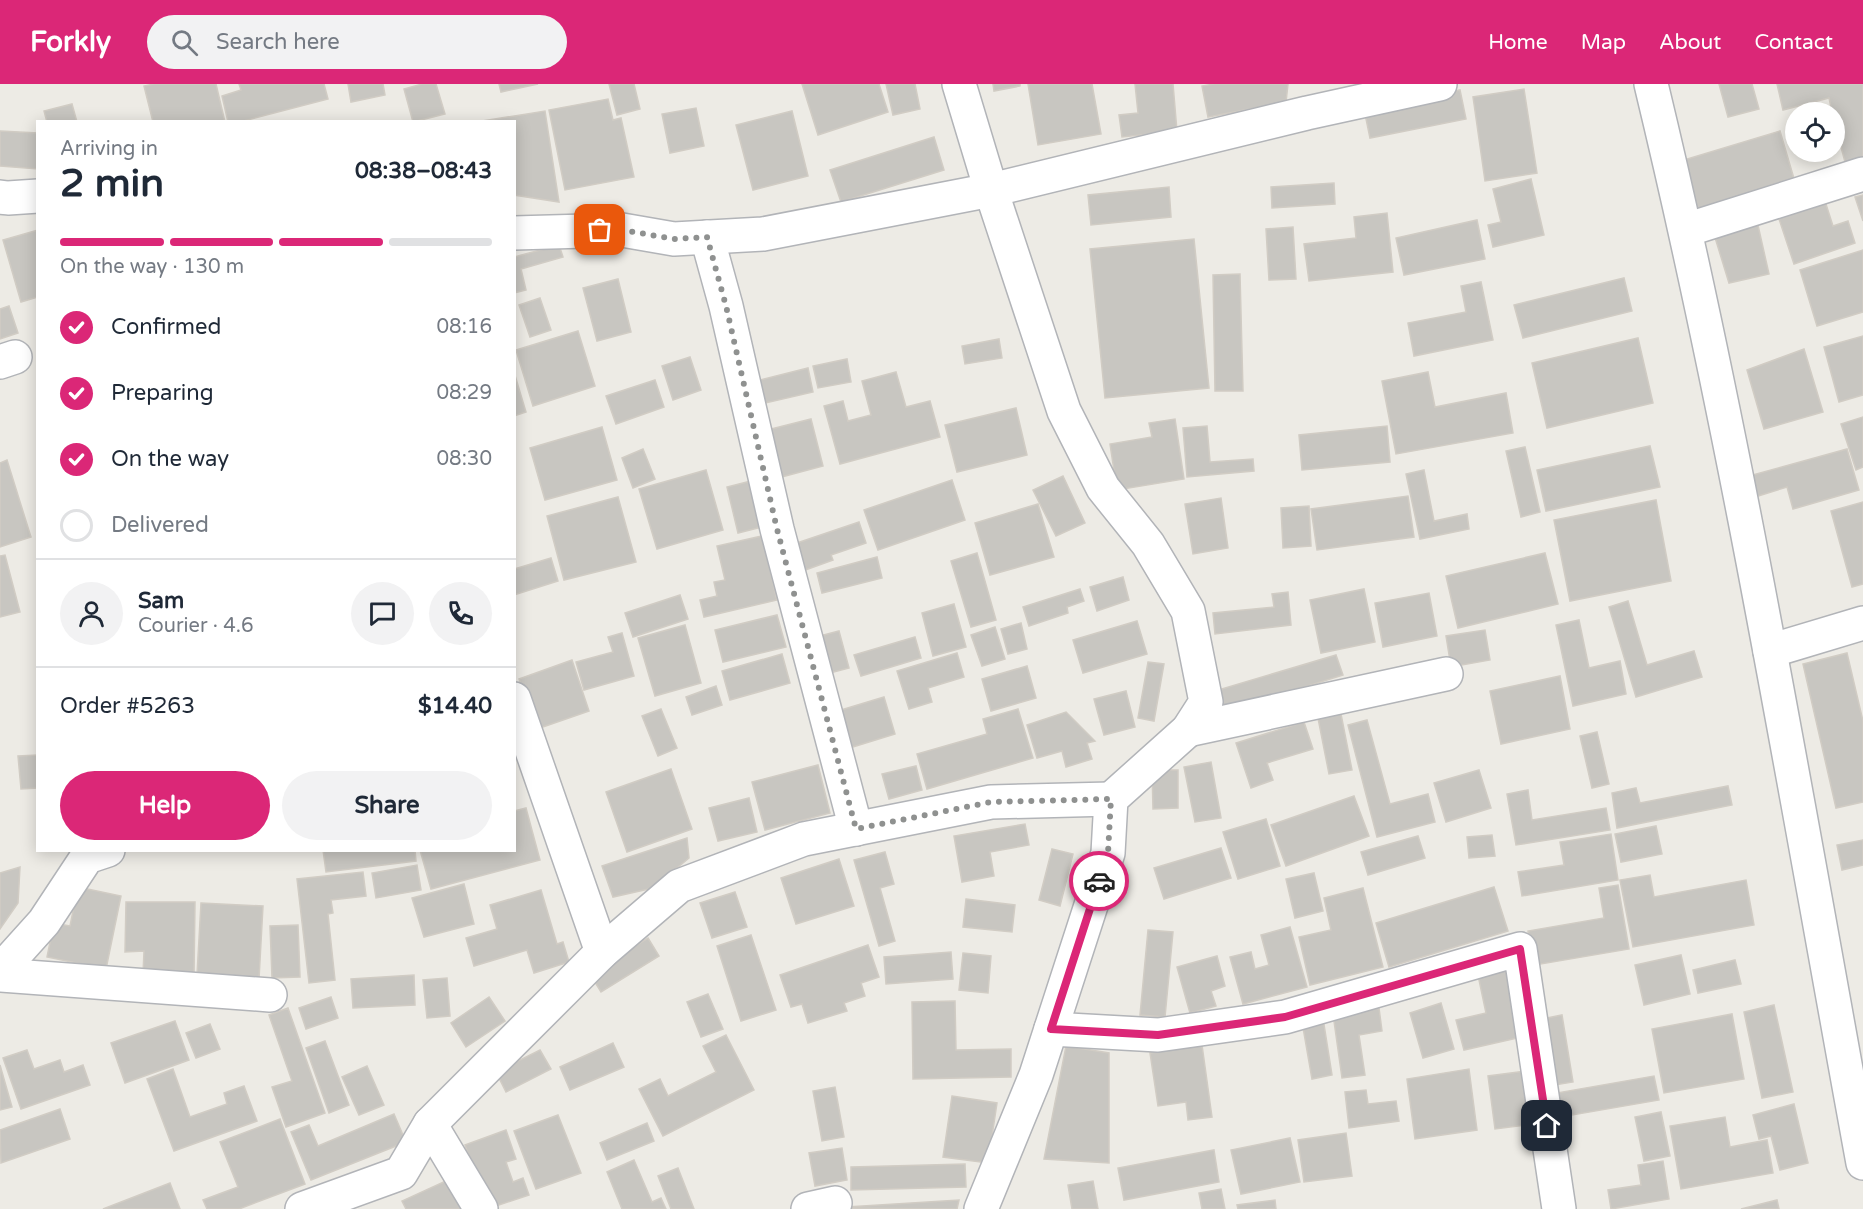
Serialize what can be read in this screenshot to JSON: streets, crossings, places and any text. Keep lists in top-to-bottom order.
{
  "page": {
    "header": "Forkly",
    "search": "Search here",
    "nav": [
      "Home",
      "Map",
      "About",
      "Contact"
    ],
    "heading": ["2 min", "Arriving in", "08:38–08:43"],
    "panel": [
      "Sam",
      "Courier · 4.6",
      "Order #5263",
      "$14.40"
    ],
    "bar": "On the way · 130 m",
    "list": [
      ["Confirmed", "08:16"],
      ["Preparing", "08:29"],
      ["On the way", "08:30"],
      "Delivered"
    ],
    "buttons": ["Help", "Share"]
  }
}
